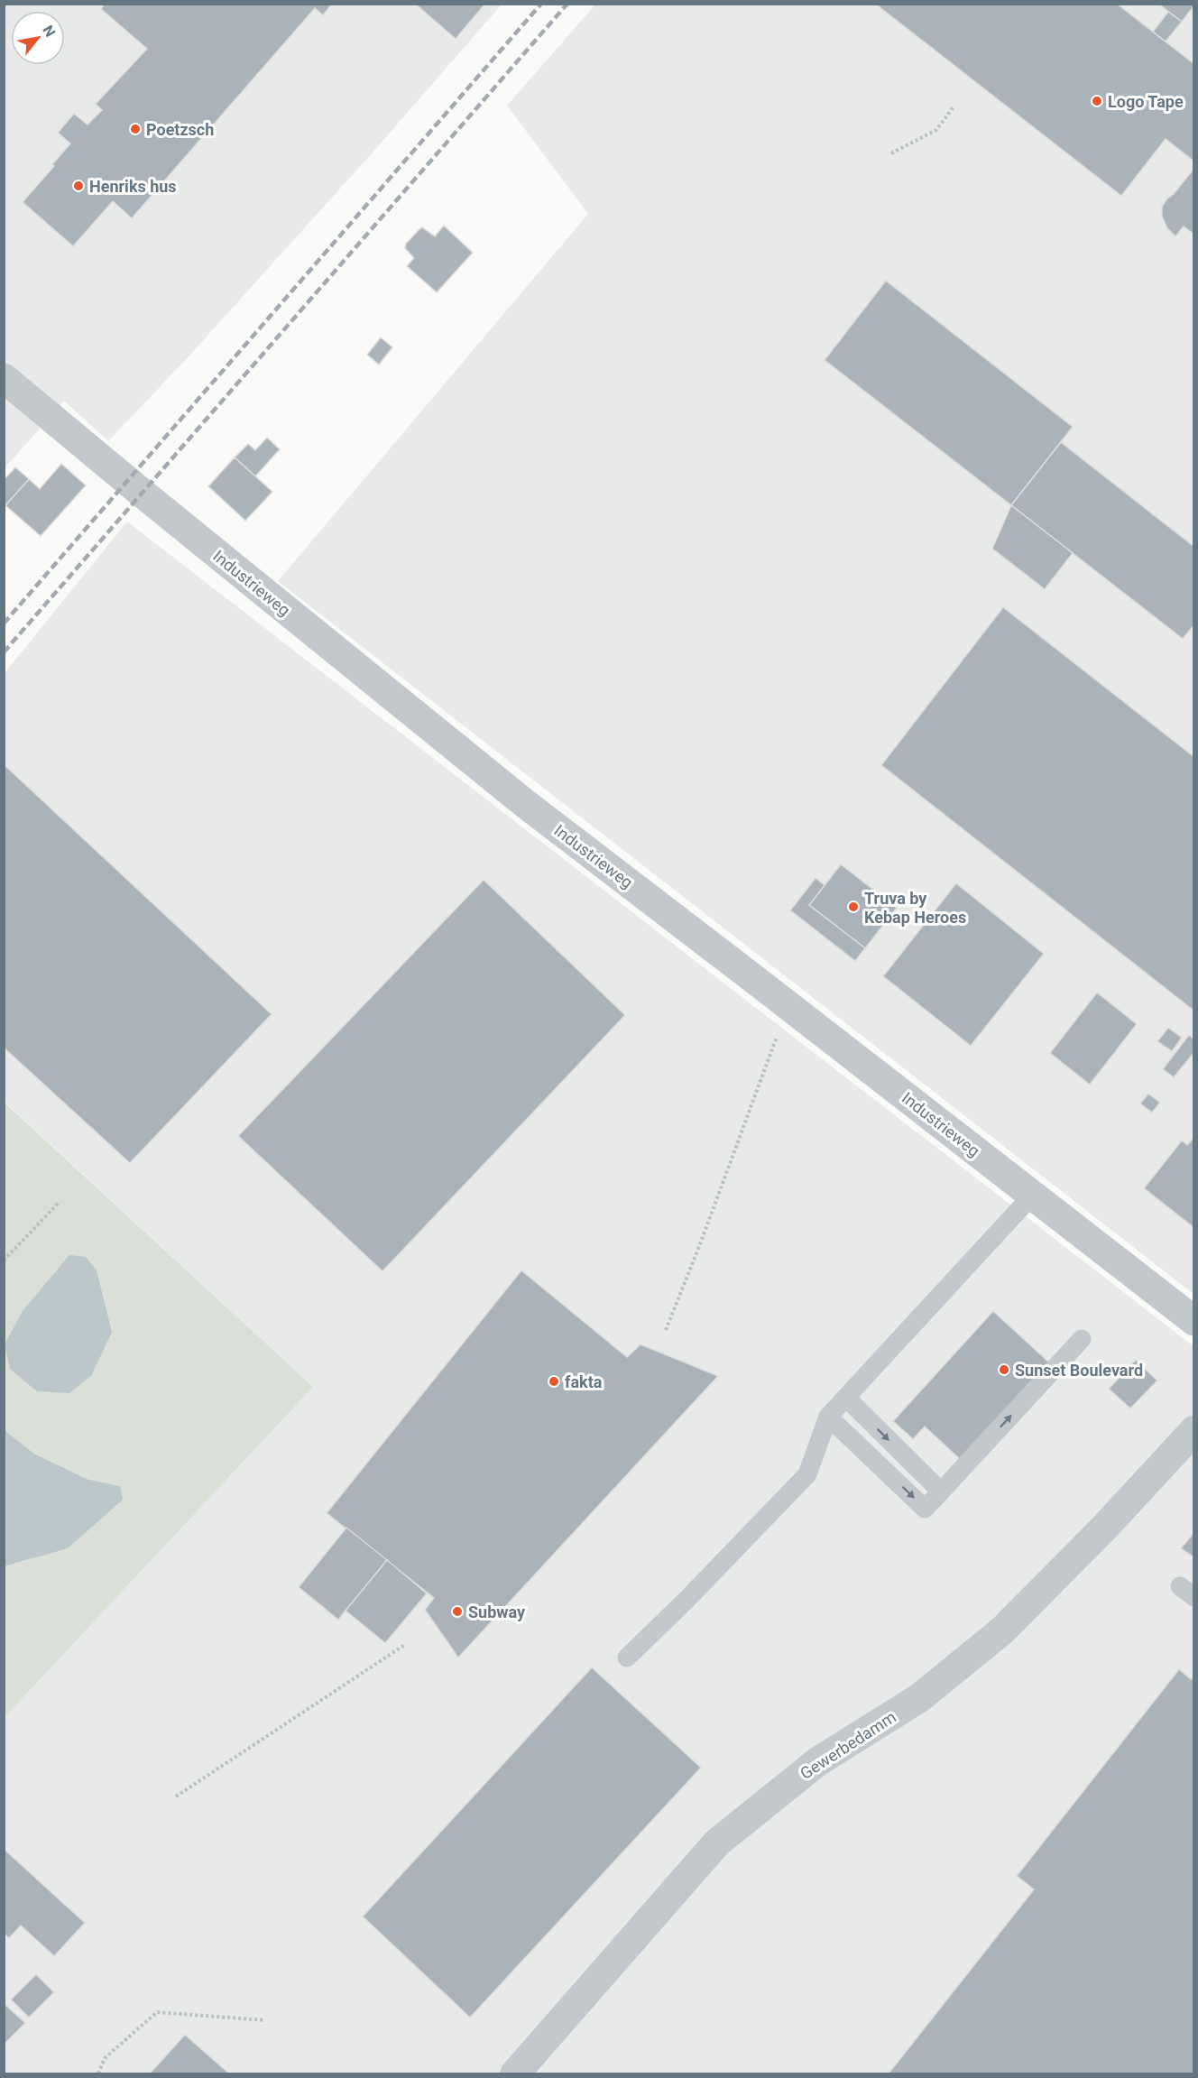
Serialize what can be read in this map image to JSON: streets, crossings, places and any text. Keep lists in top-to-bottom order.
{
  "streets": {
    "street": ["Industrieweg", "Gewerbedamm"]
  },
  "places": [
    "Logo Tape",
    "Poetzsch",
    "Henriks hus",
    "Truva by Kebap Heroes",
    "Sunset Boulevard",
    "fakta",
    "Subway"
  ],
  "north": "top right"
}
